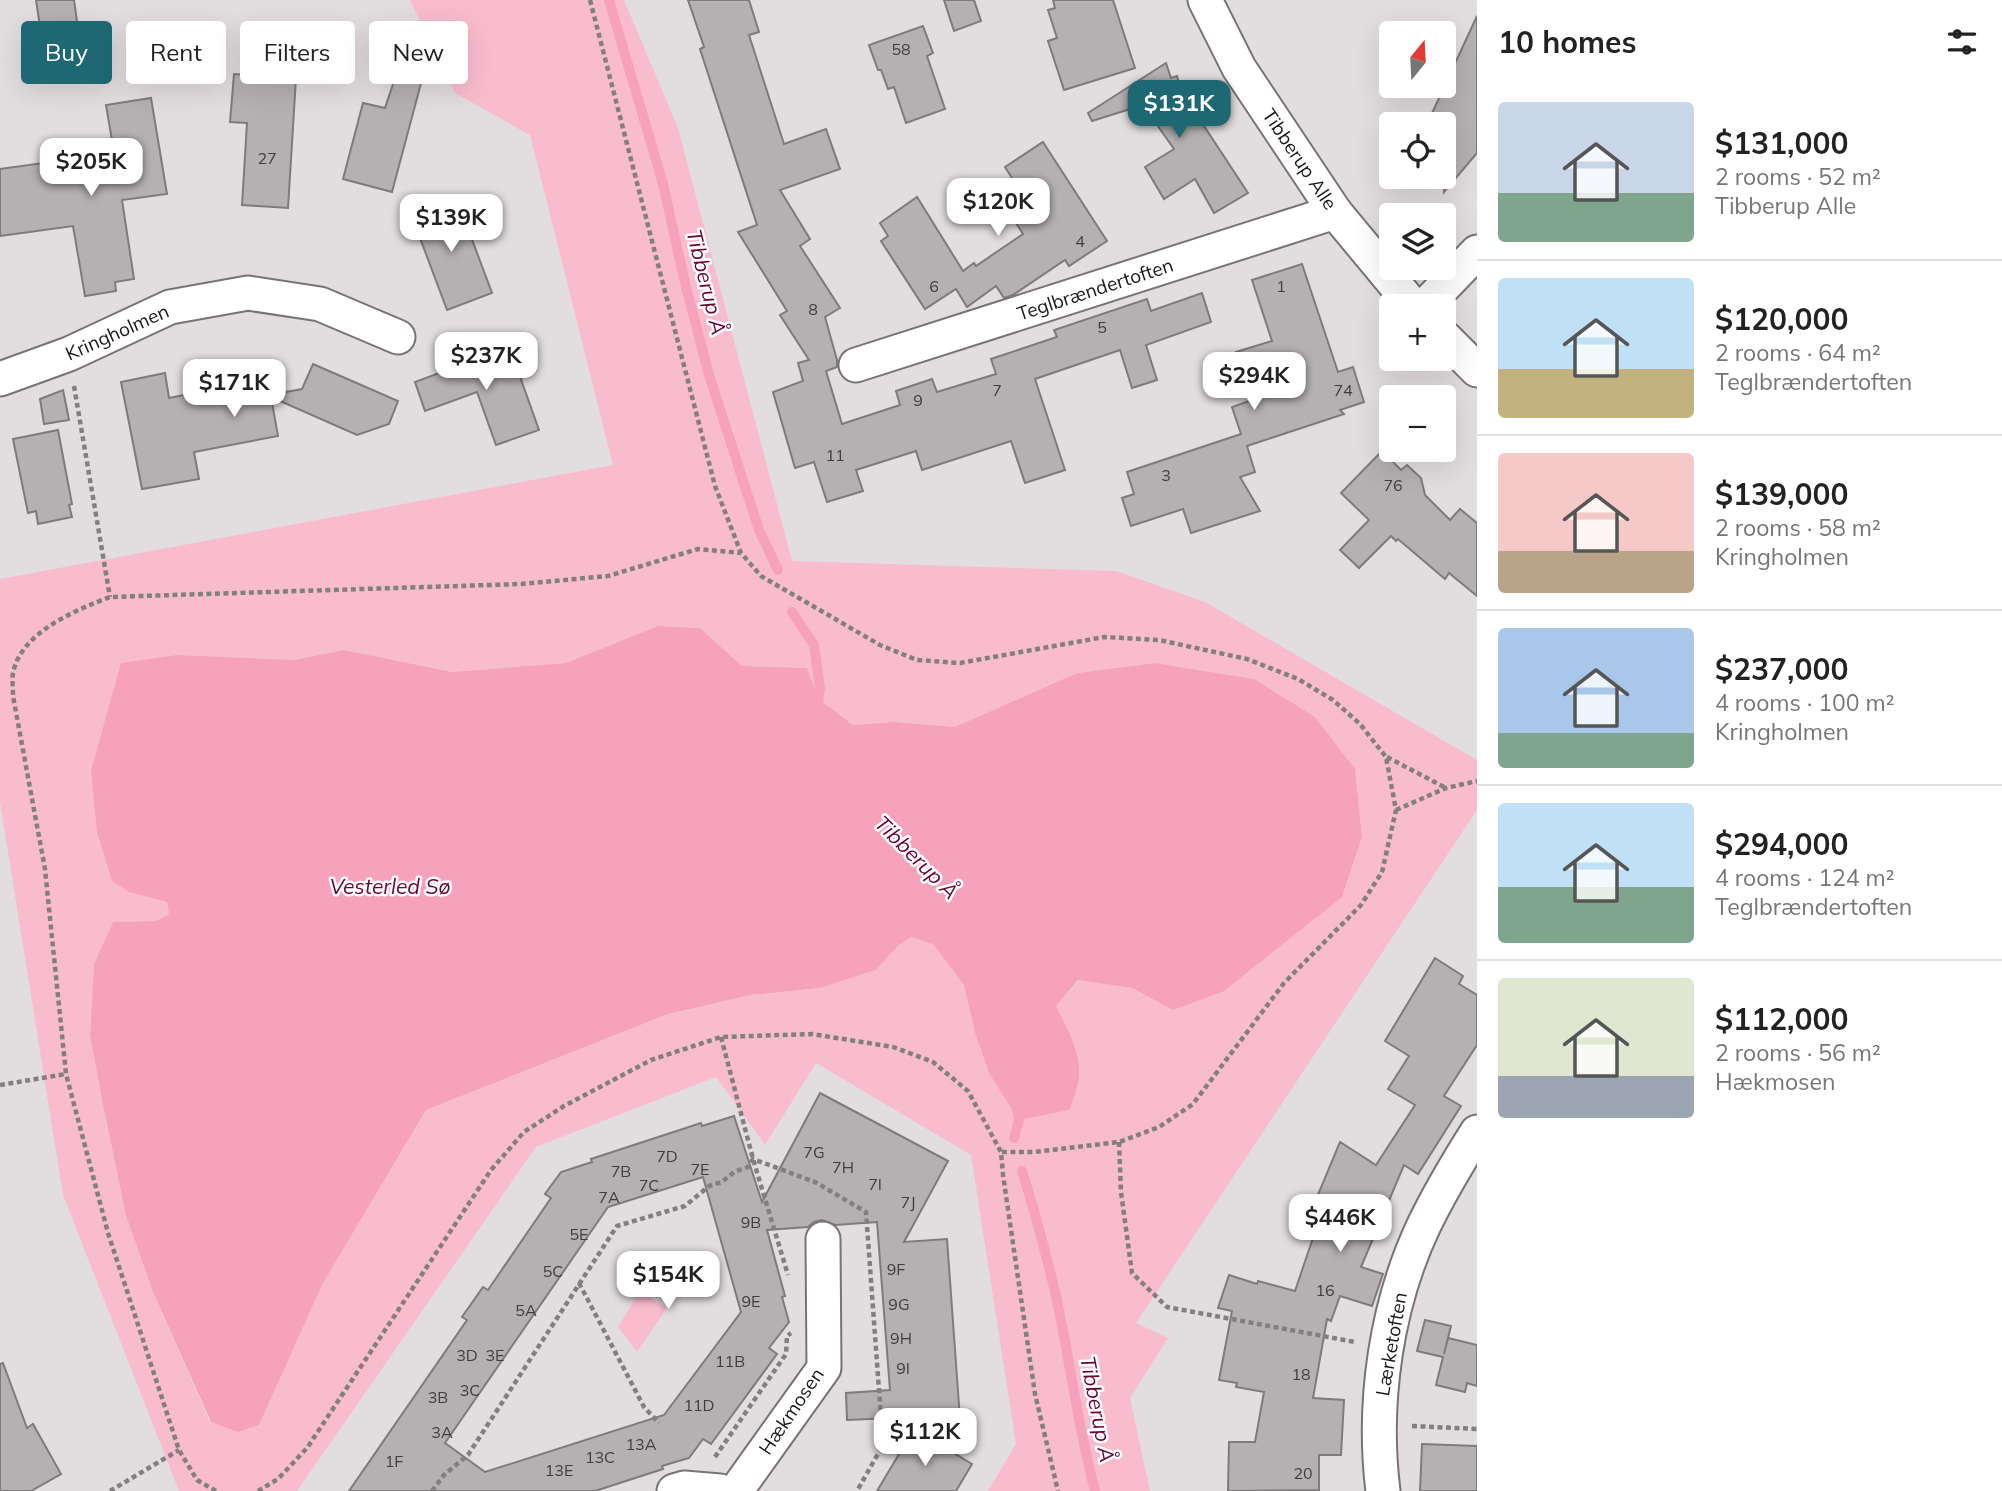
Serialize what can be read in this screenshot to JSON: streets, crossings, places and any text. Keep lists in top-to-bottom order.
{
  "streets": {
    "street": [
      "Tibberup Alle",
      "Teglbrændertoften",
      "Kringholmen",
      "Lærketoften",
      "Hækmosen"
    ]
  },
  "crossings": [
    ["Tibberup Alle", "Teglbrændertoften"]
  ],
  "water": ["Tibberup Å", "Vesterled Sø"],
  "house_numbers": [
    "58",
    "27",
    "4",
    "6",
    "1",
    "8",
    "5",
    "7",
    "74",
    "9",
    "11",
    "3",
    "76",
    "7G",
    "7D",
    "7H",
    "7E",
    "7B",
    "7I",
    "7C",
    "7A",
    "7J",
    "9B",
    "5E",
    "9F",
    "5C",
    "16",
    "9E",
    "9G",
    "5A",
    "9H",
    "3D",
    "3E",
    "11B",
    "9I",
    "18",
    "3C",
    "3B",
    "11D",
    "3A",
    "13A",
    "13C",
    "1F",
    "13E",
    "20"
  ],
  "north": "top",
  "page": {
    "heading": "10 homes",
    "map_buttons": ["+", "−"],
    "chip": [
      "Buy",
      "Rent",
      "Filters",
      "New"
    ],
    "price": [
      "$131K",
      "$205K",
      "$120K",
      "$139K",
      "$237K",
      "$294K",
      "$171K",
      "$446K",
      "$154K",
      "$112K"
    ],
    "list": [
      {
        "name": "$131,000",
        "note": "2 rooms · 52 m² · Tibberup Alle"
      },
      {
        "name": "$120,000",
        "note": "2 rooms · 64 m² · Teglbrændertoften"
      },
      {
        "name": "$139,000",
        "note": "2 rooms · 58 m² · Kringholmen"
      },
      {
        "name": "$237,000",
        "note": "4 rooms · 100 m² · Kringholmen"
      },
      {
        "name": "$294,000",
        "note": "4 rooms · 124 m² · Teglbrændertoften"
      },
      {
        "name": "$112,000",
        "note": "2 rooms · 56 m² · Hækmosen"
      }
    ]
  }
}
